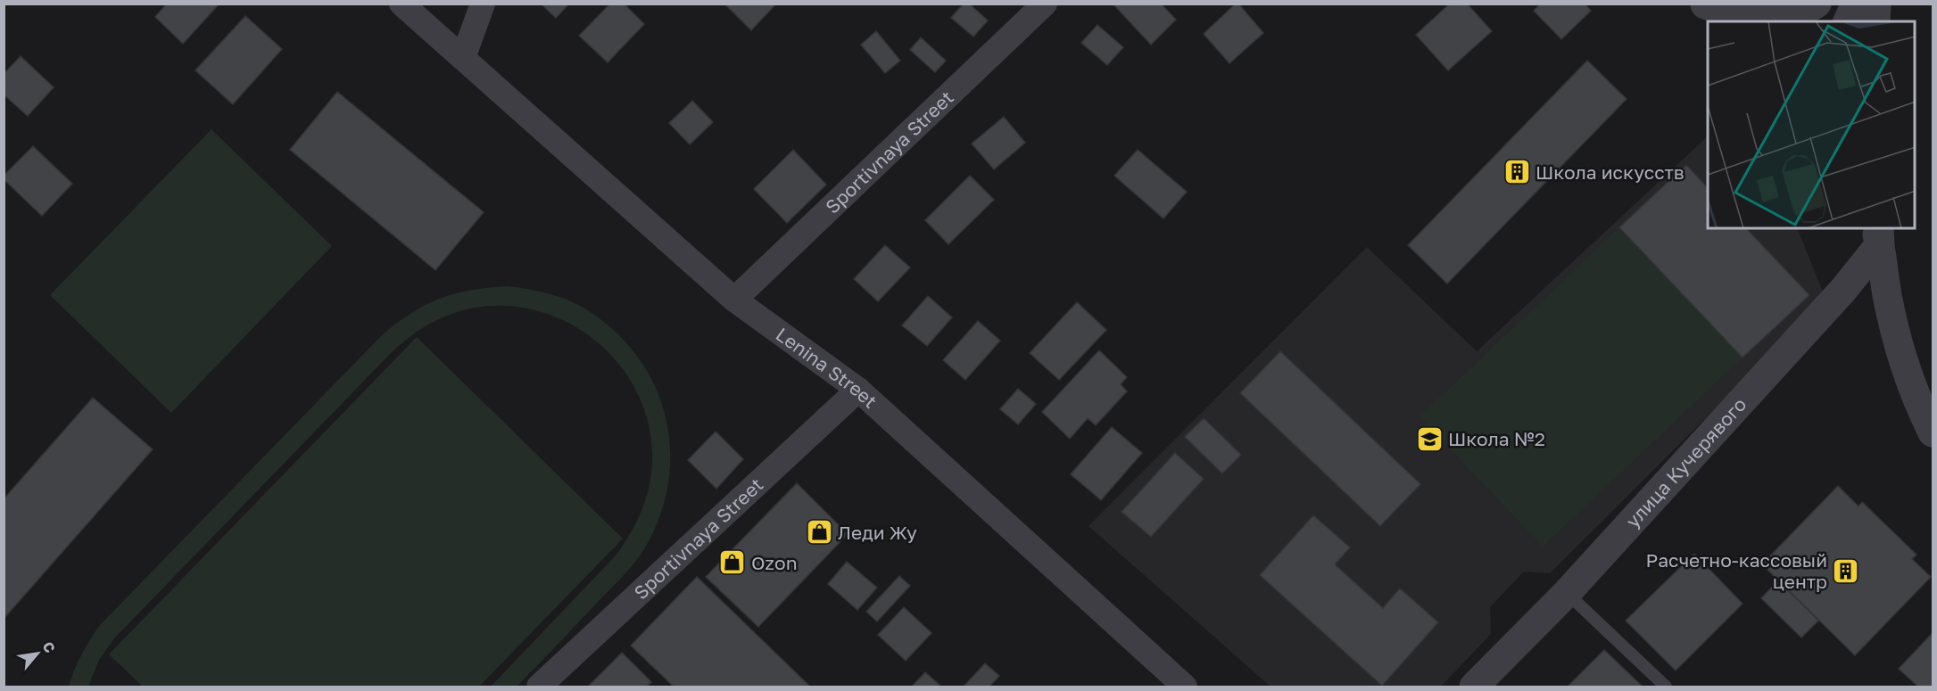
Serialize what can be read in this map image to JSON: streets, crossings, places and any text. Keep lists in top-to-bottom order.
{
  "streets": {
    "street": ["Sportivnaya Street", "Lenina Street", "улица Кучерявого"]
  },
  "crossings": [
    ["Sportivnaya Street", "Lenina Street"]
  ],
  "places": {
    "building": ["Школа искусств", "Расчетно-кассовый центр"],
    "school or university": ["Школа №2"],
    "shop": ["Леди Жу", "Ozon"]
  },
  "north": "top right"
}
